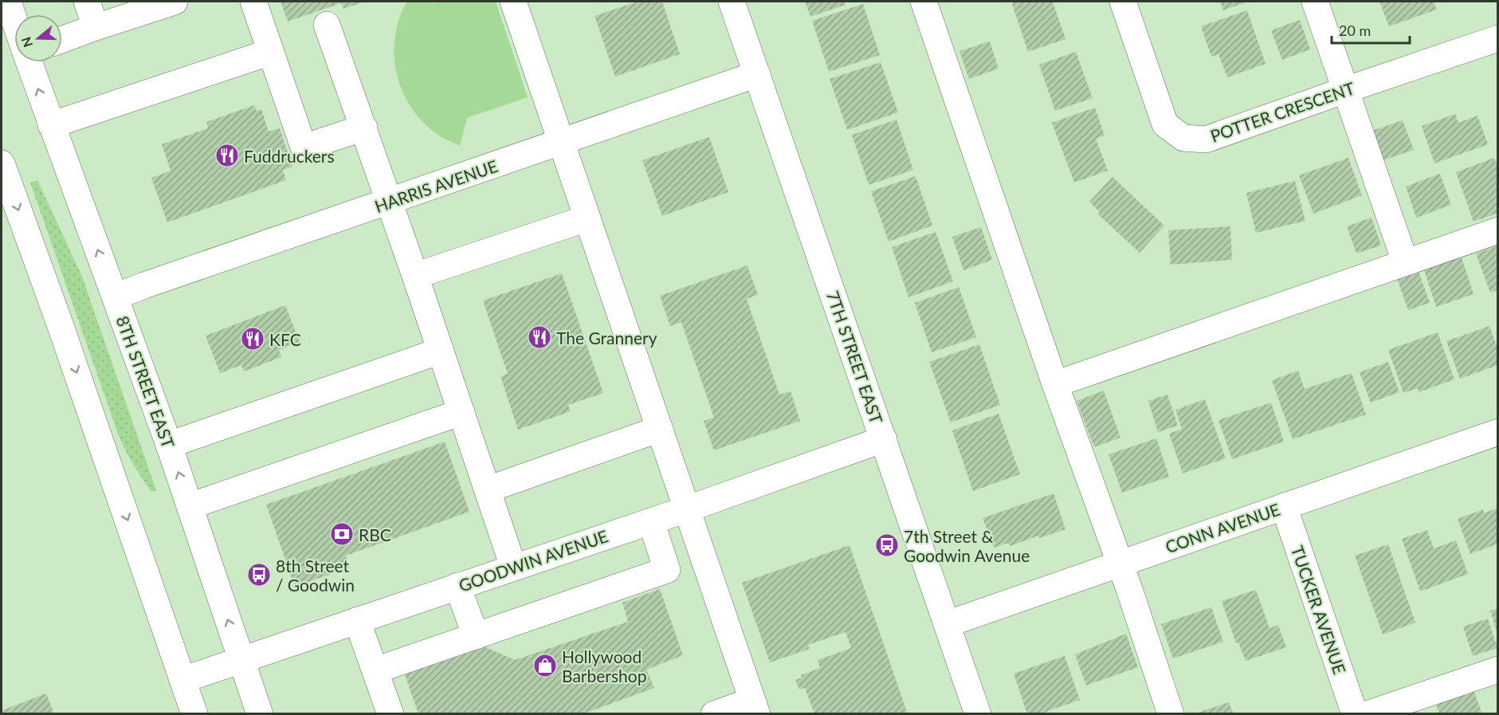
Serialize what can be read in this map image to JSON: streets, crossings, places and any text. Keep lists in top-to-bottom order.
{
  "streets": {
    "street": [
      "POTTER CRESCENT",
      "HARRIS AVENUE",
      "7TH STREET EAST",
      "8TH STREET EAST",
      "CONN AVENUE",
      "GOODWIN AVENUE",
      "TUCKER AVENUE"
    ]
  },
  "crossings": [
    ["HARRIS AVENUE", "7TH STREET EAST"],
    ["HARRIS AVENUE", "8TH STREET EAST"],
    ["7TH STREET EAST", "CONN AVENUE"],
    ["7TH STREET EAST", "GOODWIN AVENUE"],
    ["8TH STREET EAST", "GOODWIN AVENUE"],
    ["CONN AVENUE", "TUCKER AVENUE"]
  ],
  "places": {
    "restaurant": ["Fuddruckers", "The Grannery", "KFC"],
    "bank": ["RBC"],
    "bus stop": ["7th Street & Goodwin Avenue", "8th Street / Goodwin"],
    "shop": ["Hollywood Barbershop"]
  },
  "scale_bar": "20 m",
  "north": "left"
}
